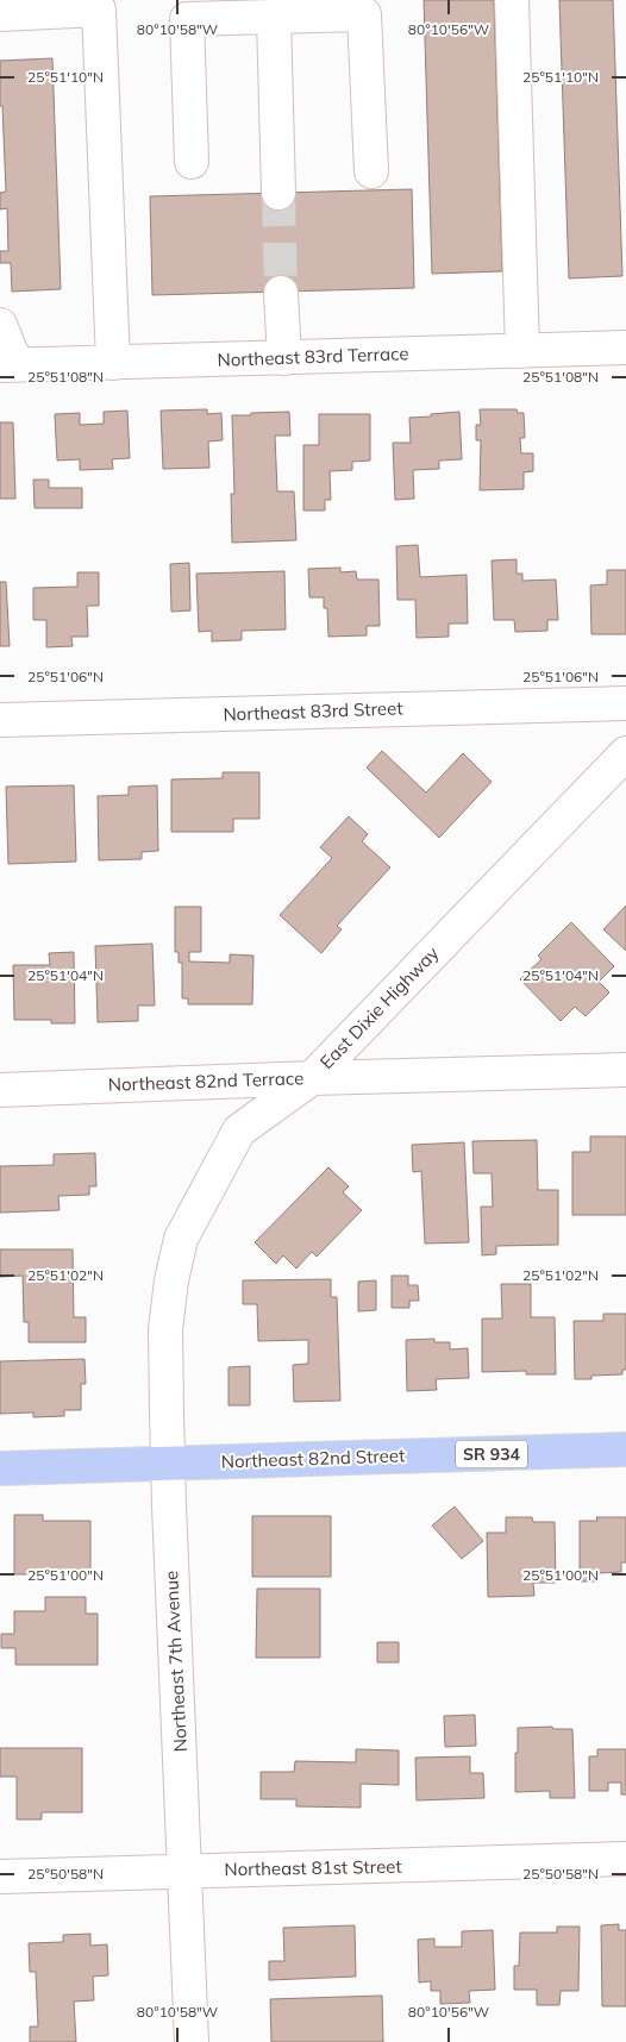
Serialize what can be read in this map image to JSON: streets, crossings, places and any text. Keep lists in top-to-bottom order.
{
  "streets": {
    "main road": ["SR 934", "Northeast 82nd Street"],
    "street": [
      "Northeast 83rd Terrace",
      "Northeast 83rd Street",
      "East Dixie Highway",
      "Northeast 82nd Terrace",
      "Northeast 7th Avenue",
      "Northeast 81st Street"
    ]
  },
  "crossings": [
    ["East Dixie Highway", "Northeast 82nd Terrace"],
    ["East Dixie Highway", "Northeast 7th Avenue"],
    ["Northeast 82nd Street", "Northeast 7th Avenue"],
    ["Northeast 7th Avenue", "Northeast 81st Street"]
  ],
  "coordinates": [
    "80°10'58\"W",
    "80°10'56\"W",
    "25°51'10\"N",
    "25°51'08\"N",
    "25°51'06\"N",
    "25°51'04\"N",
    "25°51'02\"N",
    "25°51'00\"N",
    "25°50'58\"N"
  ]
}
